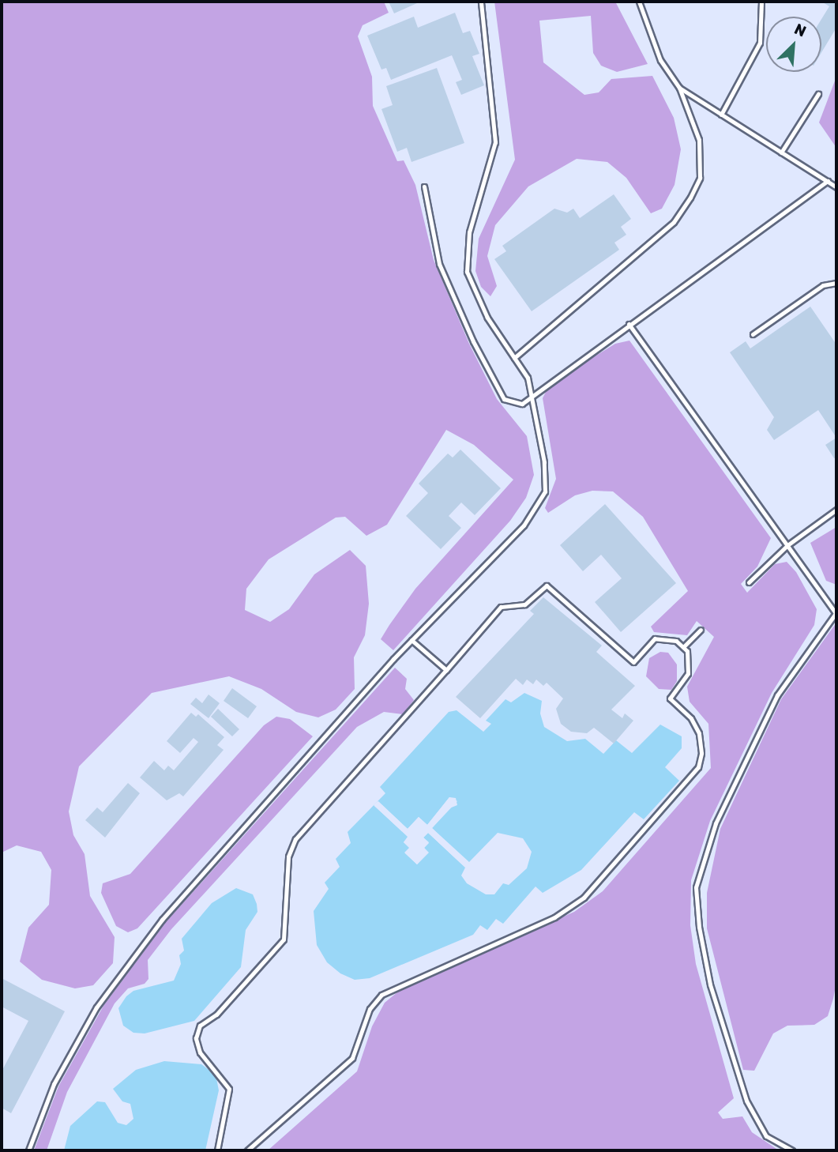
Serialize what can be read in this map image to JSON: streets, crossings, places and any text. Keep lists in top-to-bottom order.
{
  "north": "top right"
}
